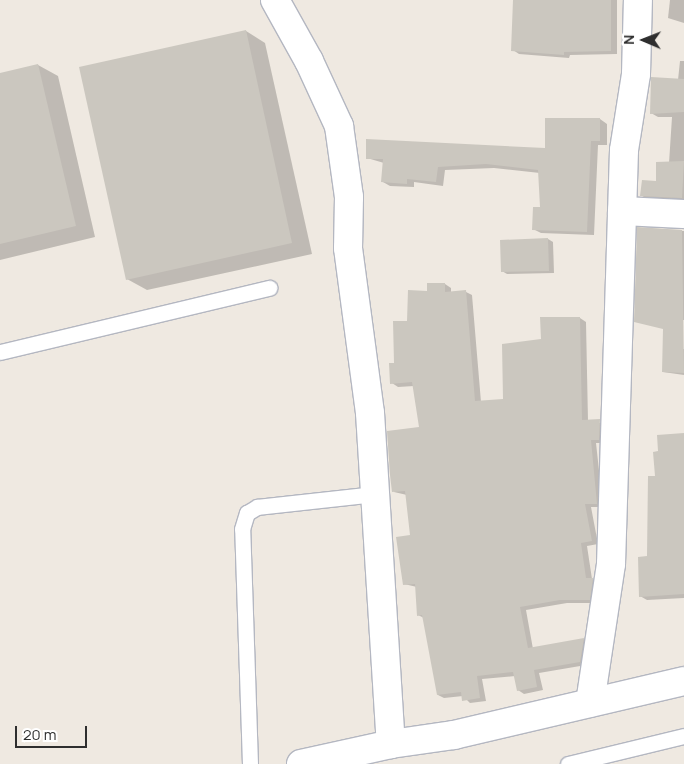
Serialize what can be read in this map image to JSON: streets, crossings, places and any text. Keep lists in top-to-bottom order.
{
  "scale_bar": "20 m",
  "north": "left"
}
